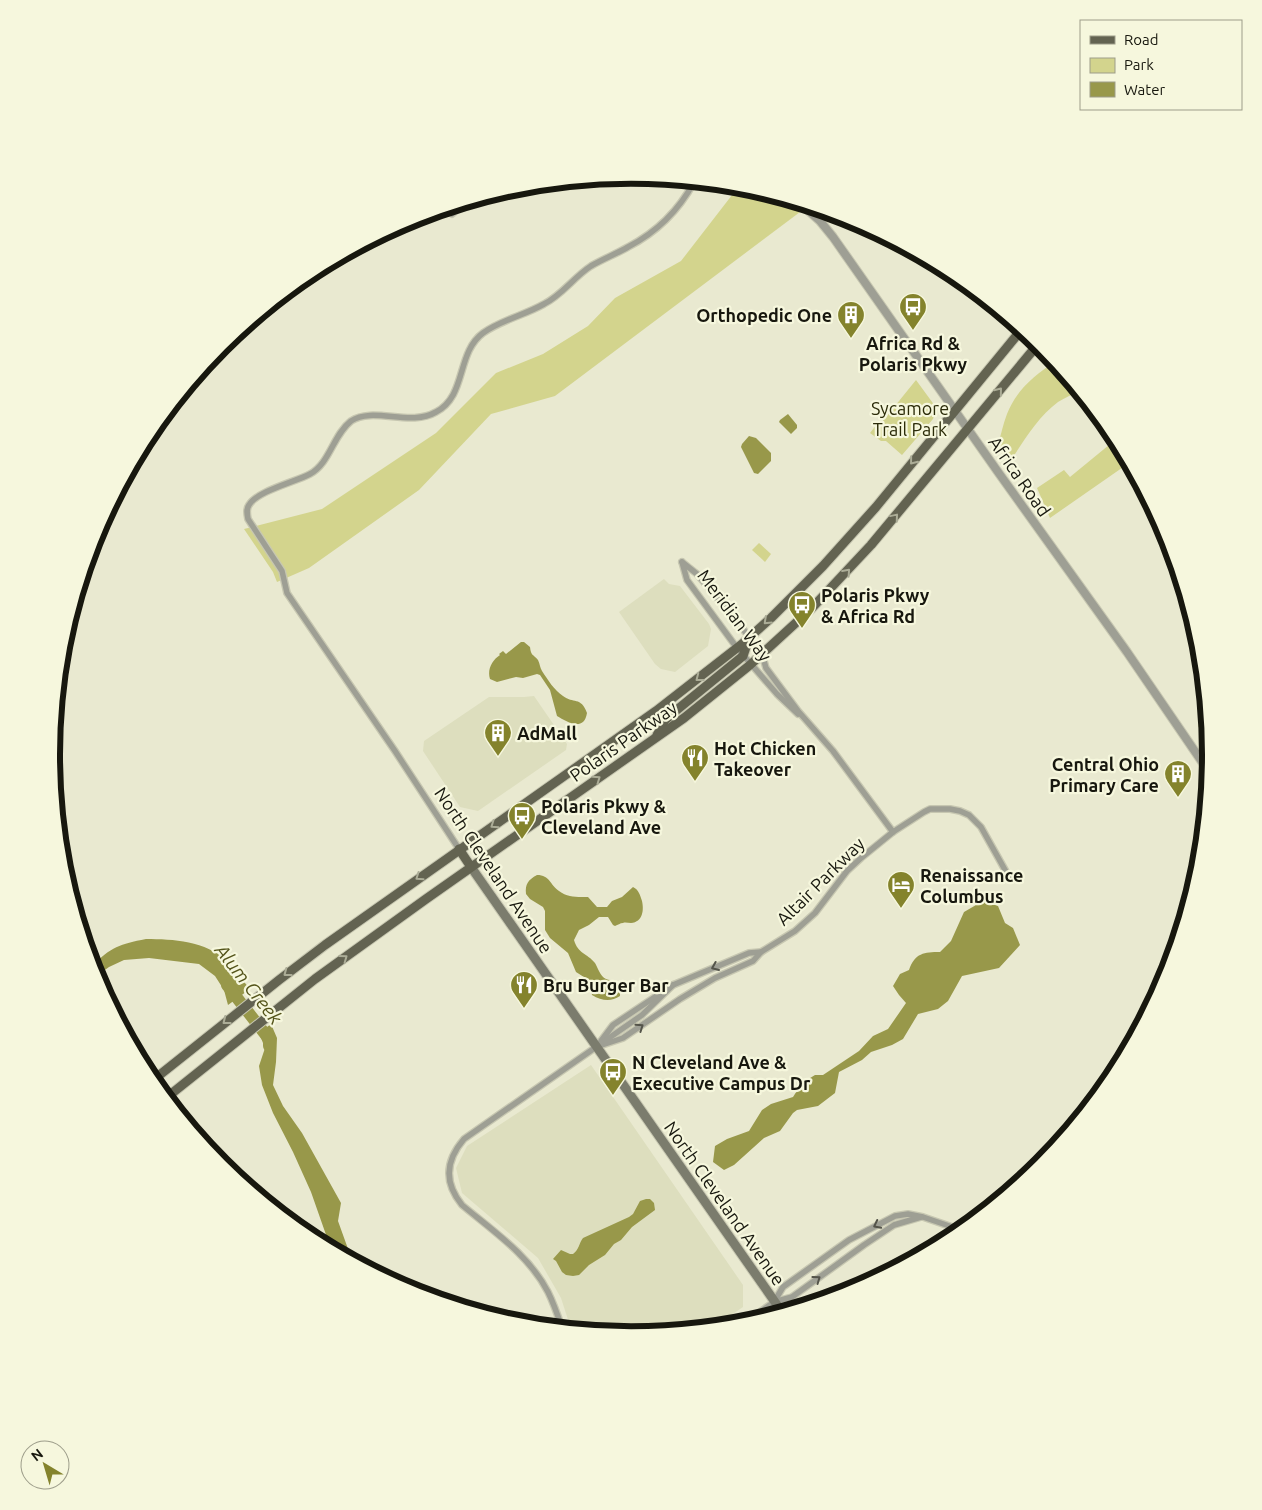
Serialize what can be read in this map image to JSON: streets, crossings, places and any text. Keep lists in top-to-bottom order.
{
  "streets": {
    "main road": ["Polaris Parkway", "North Cleveland Avenue"],
    "street": ["Africa Road", "Meridian Way", "Altair Parkway"]
  },
  "crossings": [
    ["Africa Road", "Polaris Parkway"],
    ["Meridian Way", "Polaris Parkway"],
    ["Meridian Way", "Altair Parkway"],
    ["Polaris Parkway", "North Cleveland Avenue"],
    ["North Cleveland Avenue", "Altair Parkway"]
  ],
  "water": ["Alum Creek"],
  "parks": ["Sycamore Trail Park"],
  "places": {
    "bus stop": [
      "Africa Rd & Polaris Pkwy",
      "Polaris Pkwy & Africa Rd",
      "Polaris Pkwy & Cleveland Ave",
      "N Cleveland Ave & Executive Campus Dr"
    ],
    "building": ["Orthopedic One", "AdMall", "Central Ohio Primary Care"],
    "restaurant": ["Hot Chicken Takeover", "Bru Burger Bar"],
    "hotel": ["Renaissance Columbus"]
  },
  "legend": ["Road", "Park", "Water"],
  "north": "top left"
}
